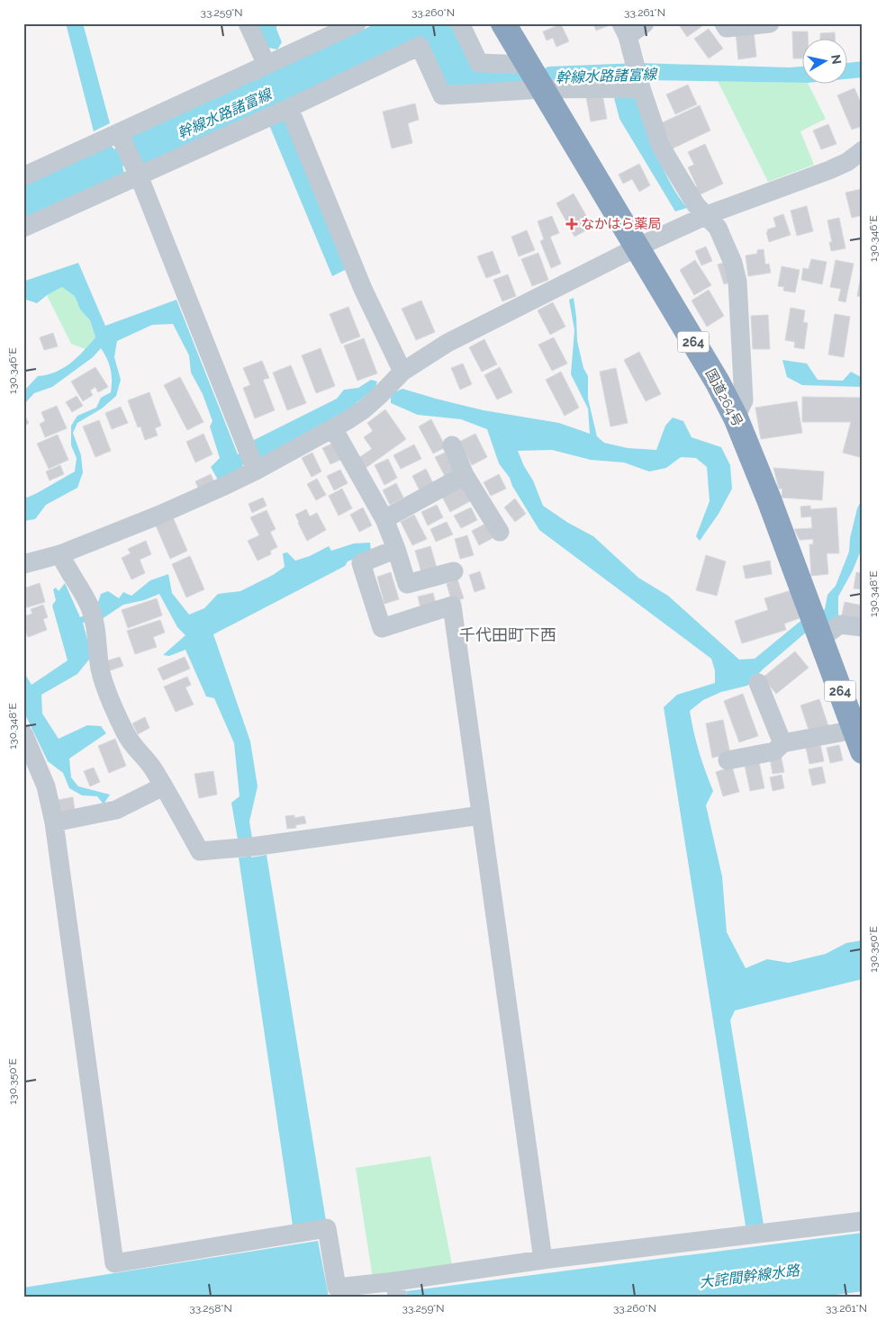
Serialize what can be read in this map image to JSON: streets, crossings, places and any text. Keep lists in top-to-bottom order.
{
  "streets": {
    "highway": ["264", "国道264号"]
  },
  "districts": ["千代田町下西"],
  "water": ["幹線水路諸富線", "大詫間幹線水路"],
  "places": {
    "health": ["なかはら薬局"]
  },
  "north": "right",
  "coordinates": [
    "33.259°N",
    "33.260°N",
    "33.261°N",
    "130.346°E",
    "130.348°E",
    "130.350°E",
    "33.258°N"
  ]
}
